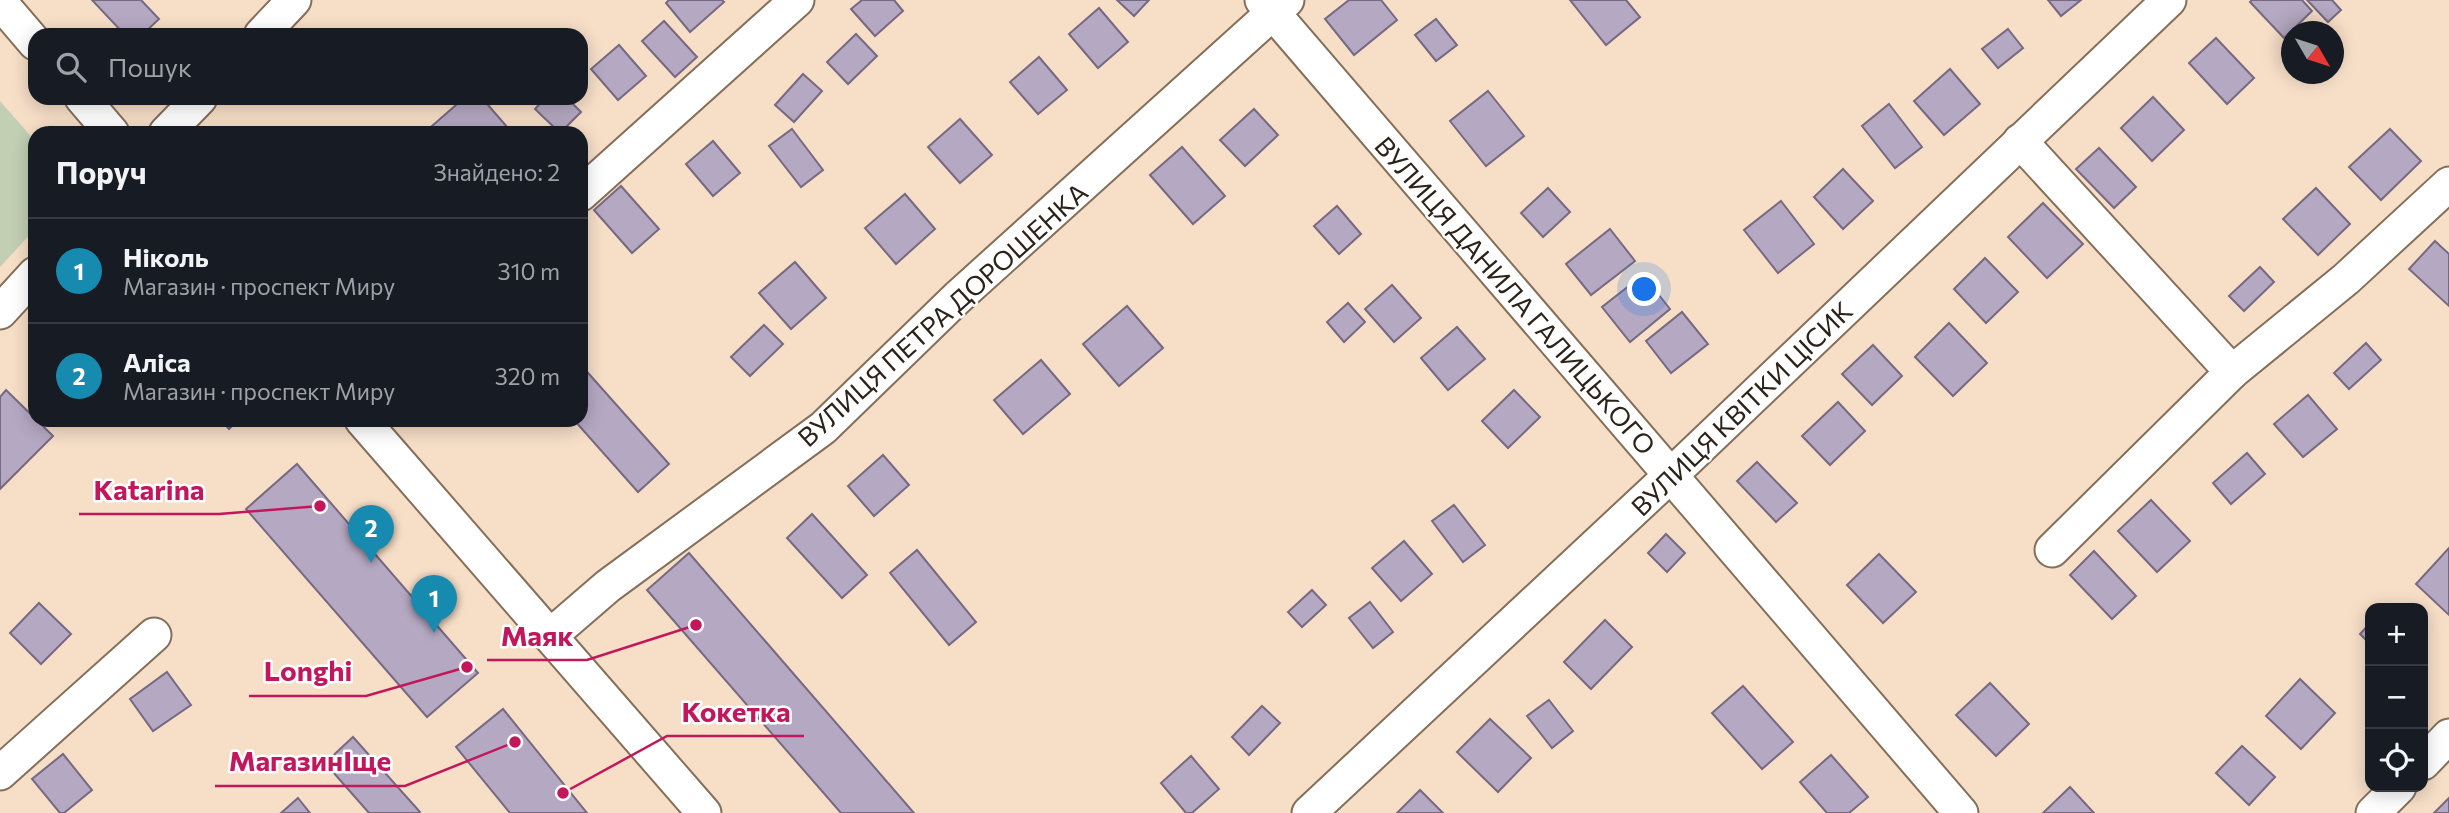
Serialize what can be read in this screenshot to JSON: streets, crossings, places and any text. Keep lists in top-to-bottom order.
{
  "streets": {
    "street": ["ВУЛИЦЯ ДАНИЛА ГАЛИЦЬКОГО", "ВУЛИЦЯ ПЕТРА ДОРОШЕНКА", "ВУЛИЦЯ КВІТКИ ЦІСИК"]
  },
  "crossings": [
    ["ВУЛИЦЯ ДАНИЛА ГАЛИЦЬКОГО", "ВУЛИЦЯ ПЕТРА ДОРОШЕНКА"],
    ["ВУЛИЦЯ ДАНИЛА ГАЛИЦЬКОГО", "ВУЛИЦЯ КВІТКИ ЦІСИК"]
  ],
  "places": [
    "Katarina",
    "Маяк",
    "Longhi",
    "МагазинІще",
    "Кокетка"
  ],
  "north": "bottom right",
  "page": {
    "search": "Пошук",
    "heading": ["Поруч", "Знайдено: 2"],
    "list": [
      {
        "mark": "1",
        "name": "Ніколь",
        "note": "Магазин · проспект Миру",
        "value": "310 m"
      },
      {
        "mark": "2",
        "name": "Аліса",
        "note": "Магазин · проспект Миру",
        "value": "320 m"
      }
    ],
    "pins": ["2", "1"],
    "map_buttons": ["+", "−"]
  }
}
